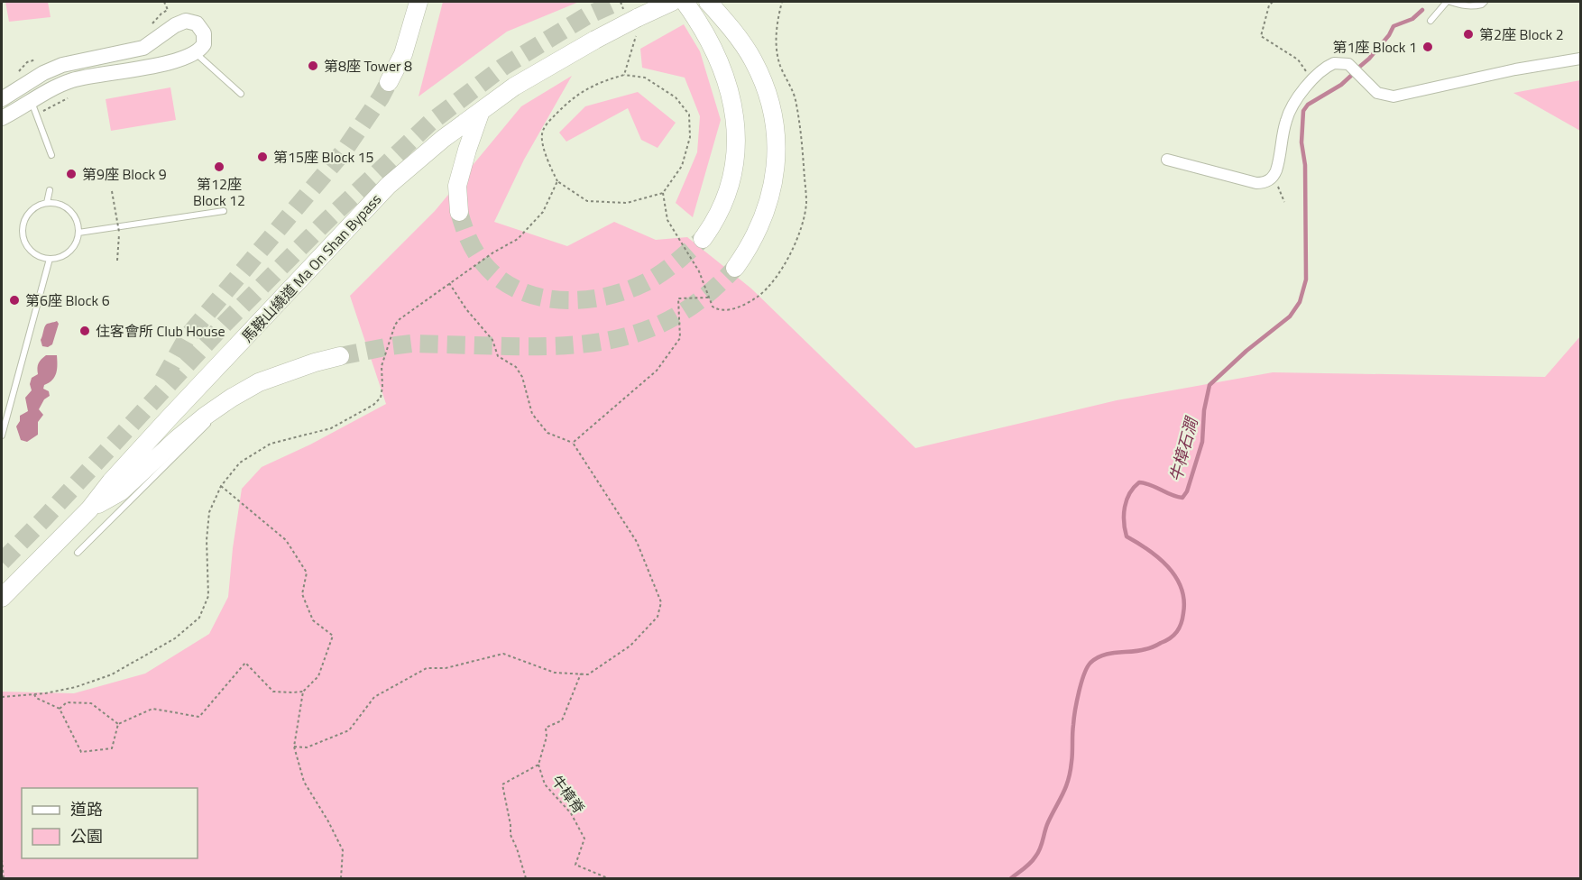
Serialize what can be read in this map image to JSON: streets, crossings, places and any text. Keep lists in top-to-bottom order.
{
  "streets": {
    "main road": ["馬鞍山繞道 Ma On Shan Bypass"],
    "path": ["牛樟脊"]
  },
  "water": ["牛樟石澗"],
  "places": [
    "第2座 Block 2",
    "第1座 Block 1",
    "第8座 Tower 8",
    "第15座 Block 15",
    "第12座 Block 12",
    "第9座 Block 9",
    "第6座 Block 6",
    "住客會所 Club House"
  ],
  "legend": ["道路", "公園"]
}
